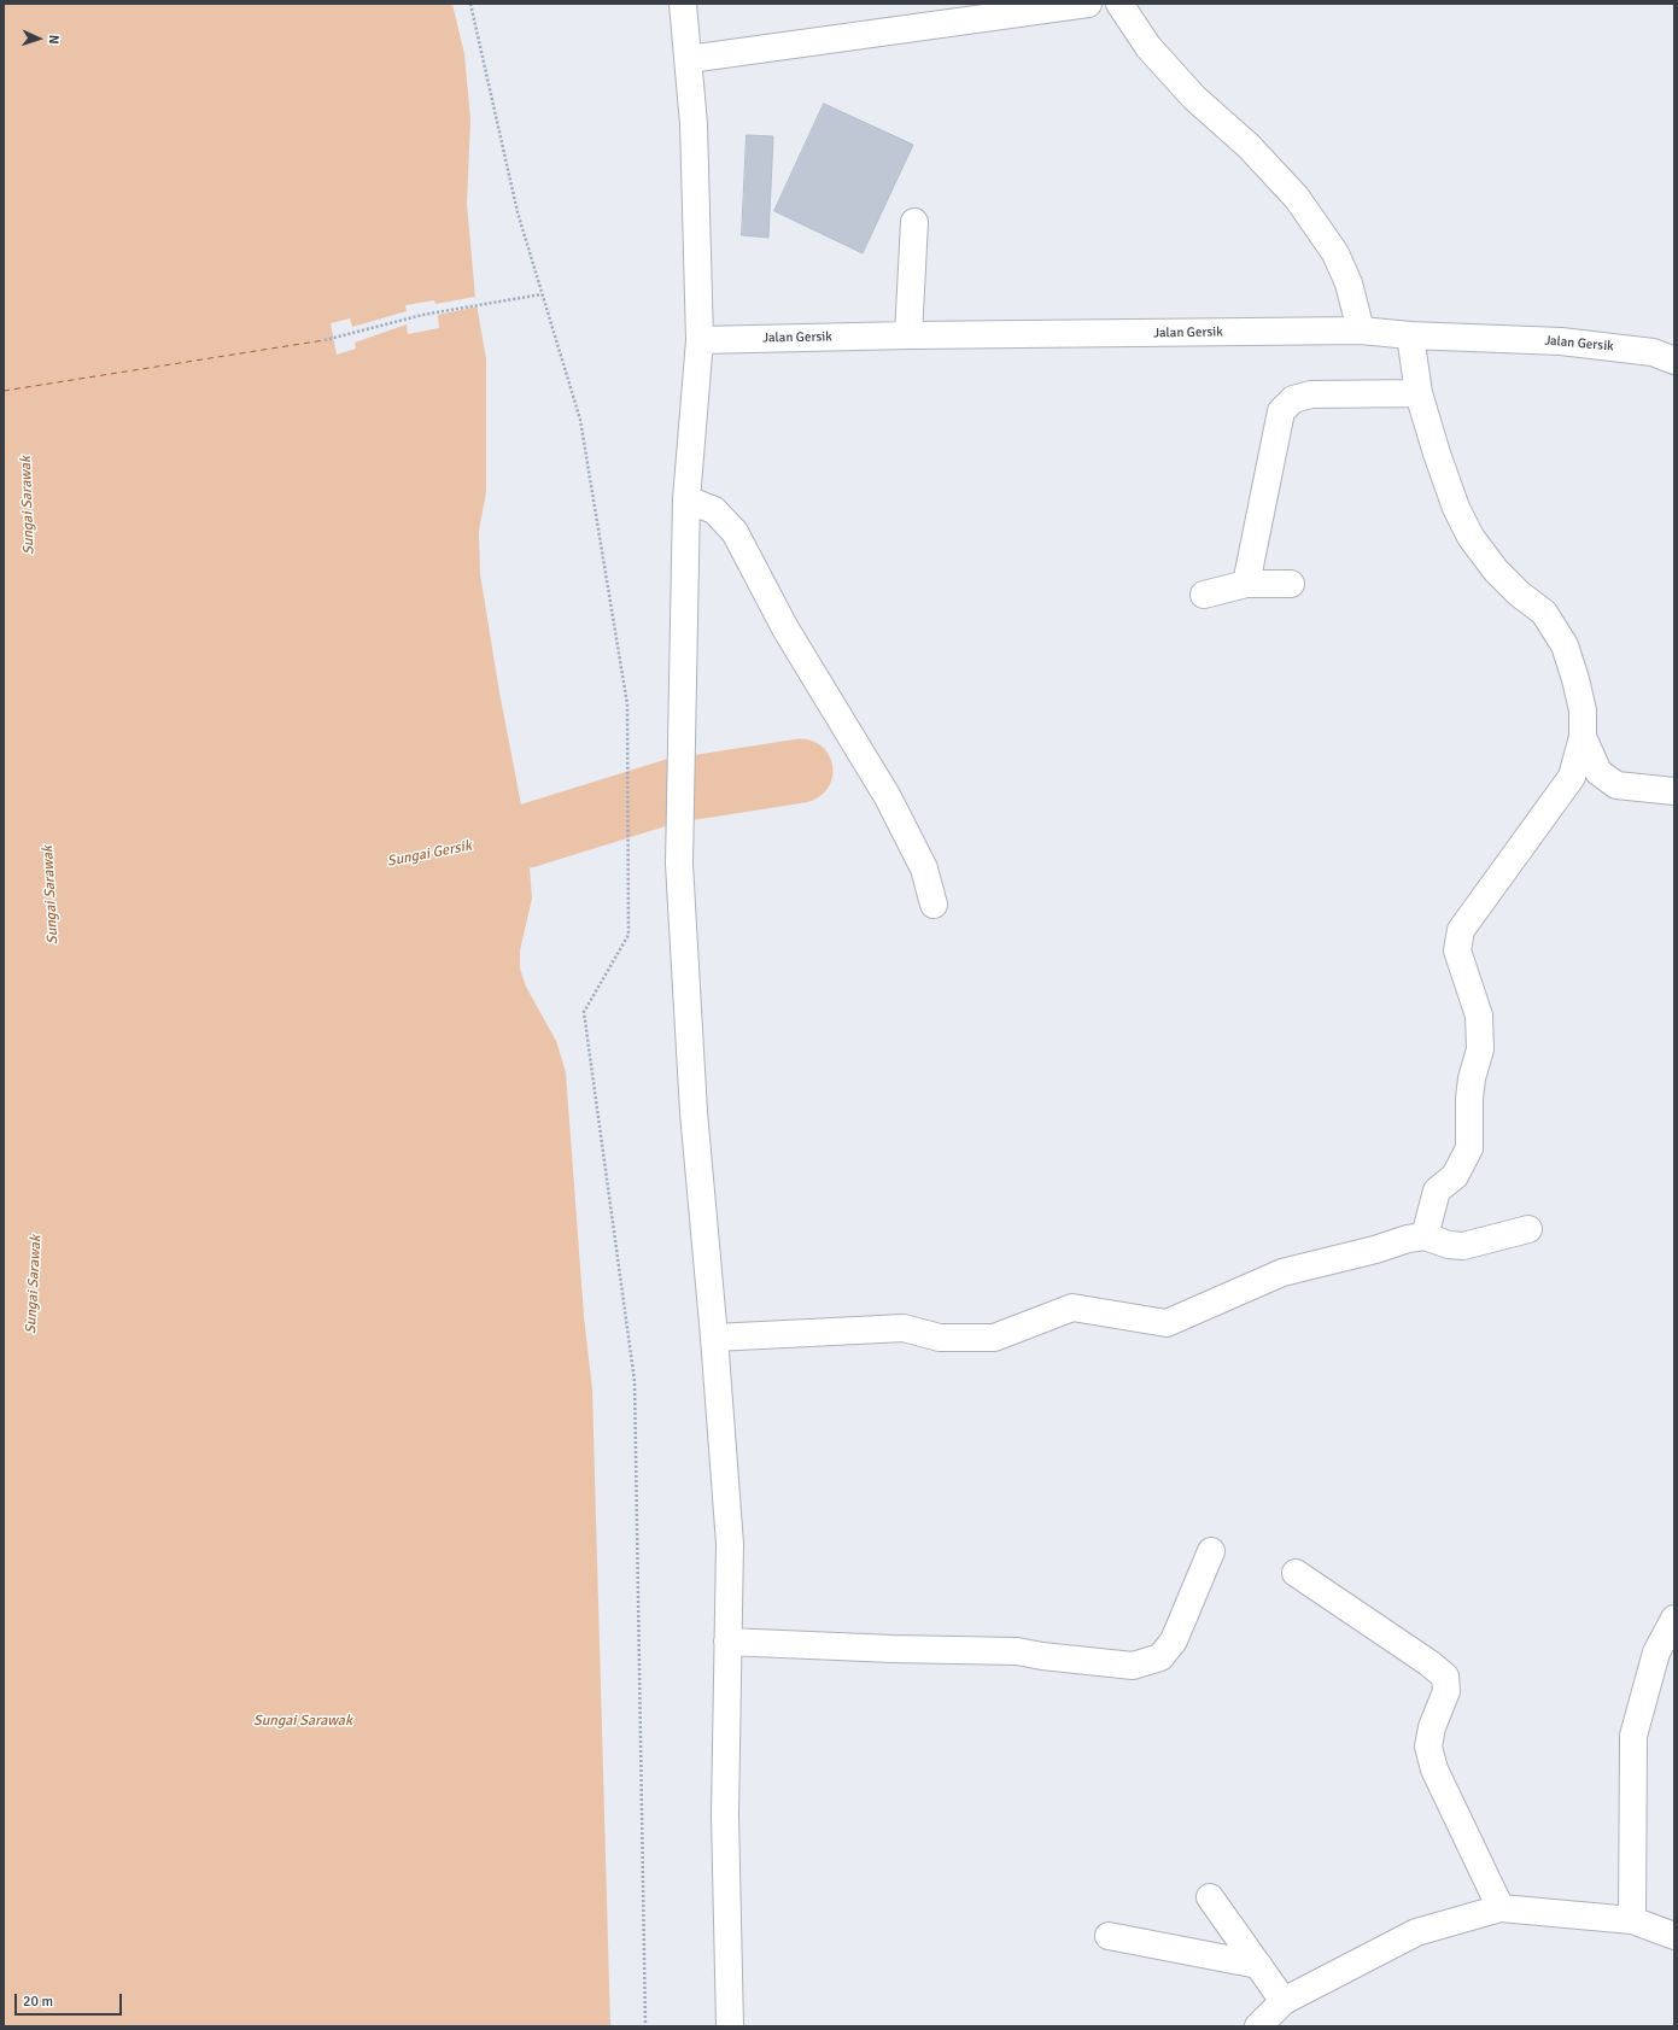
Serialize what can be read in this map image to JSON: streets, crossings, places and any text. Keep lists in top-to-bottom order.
{
  "streets": {
    "street": ["Jalan Gersik"]
  },
  "water": ["Sungai Sarawak", "Sungai Gersik"],
  "scale_bar": "20 m",
  "north": "right"
}
